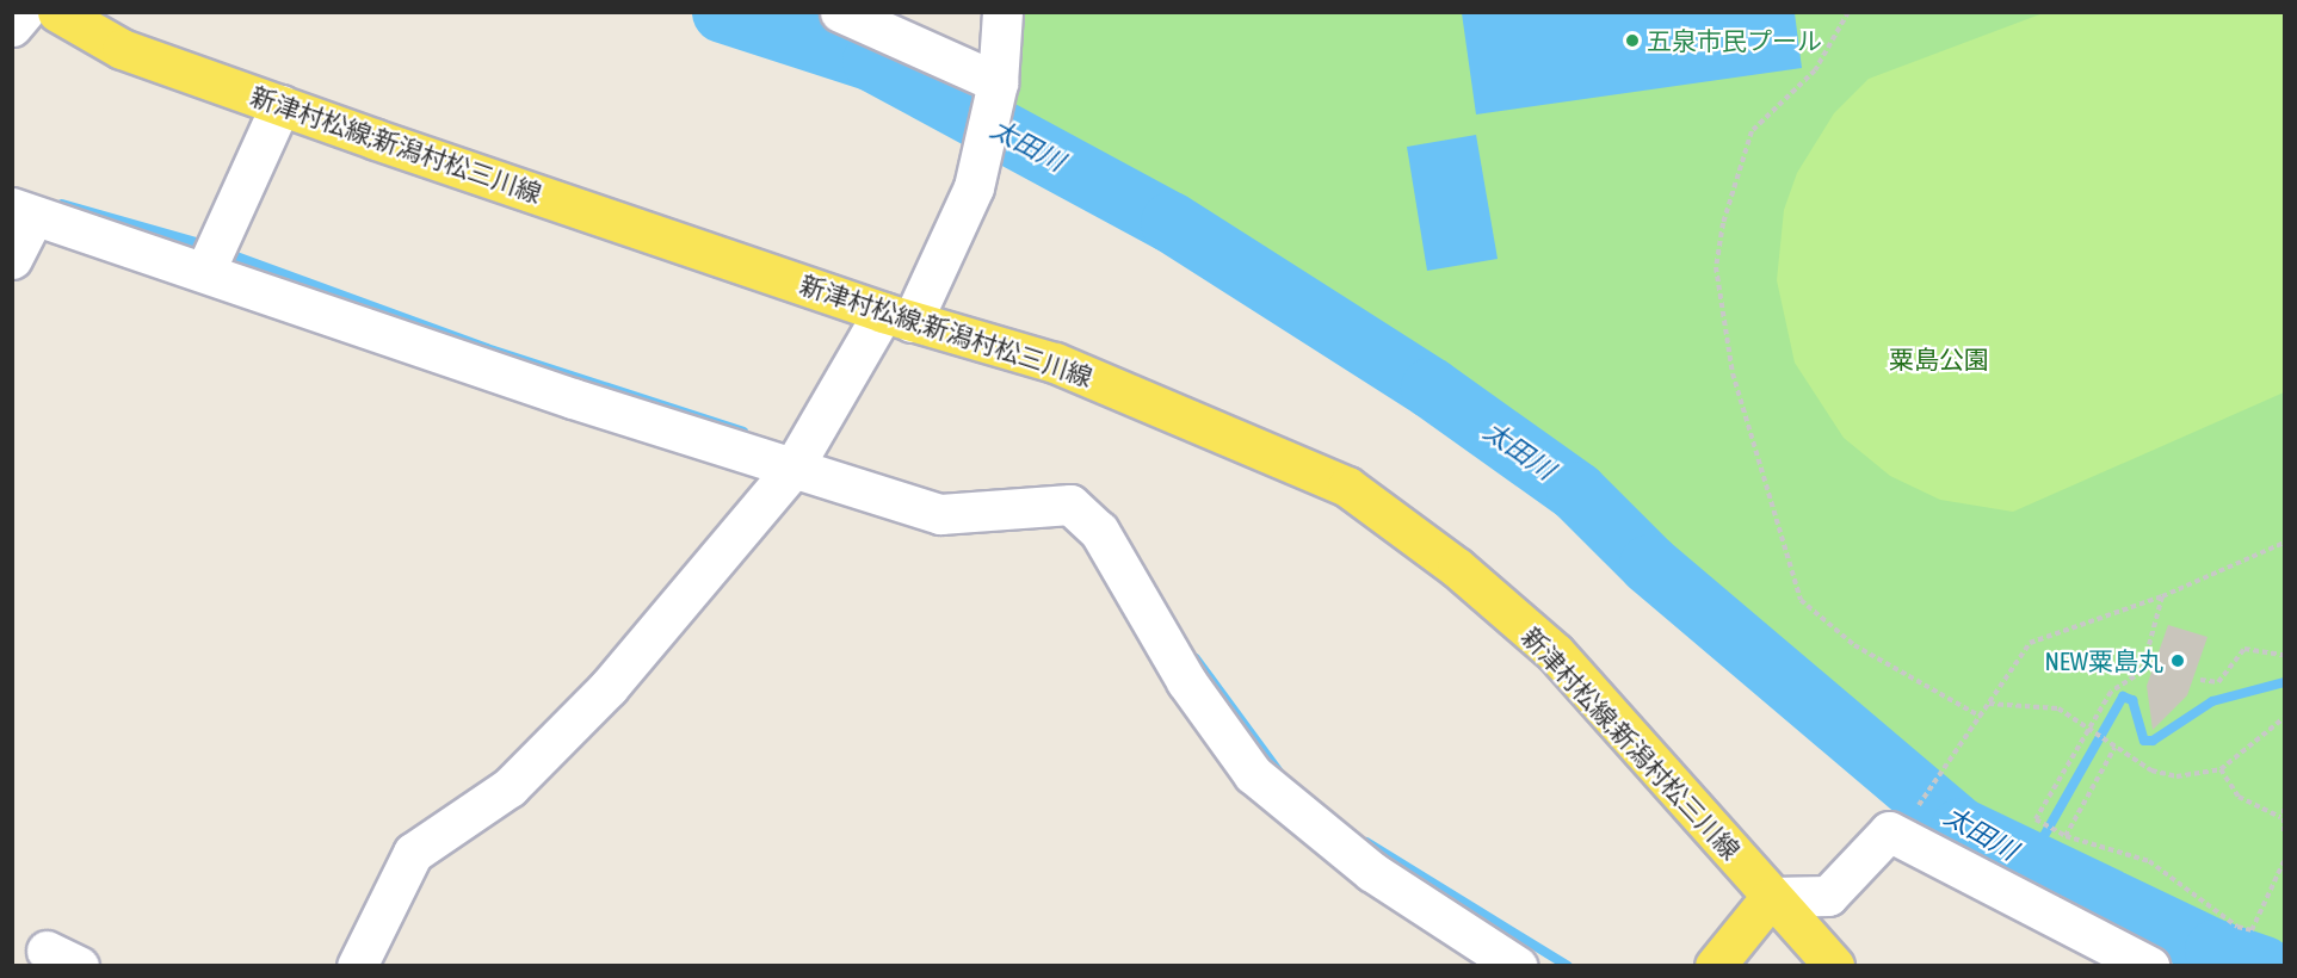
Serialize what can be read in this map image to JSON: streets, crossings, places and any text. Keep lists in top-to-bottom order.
{
  "streets": {
    "main road": ["新津村松線;新潟村松三川線"]
  },
  "water": ["太田川"],
  "parks": ["粟島公園"],
  "places": ["五泉市民プール", "NEW粟島丸"]
}
